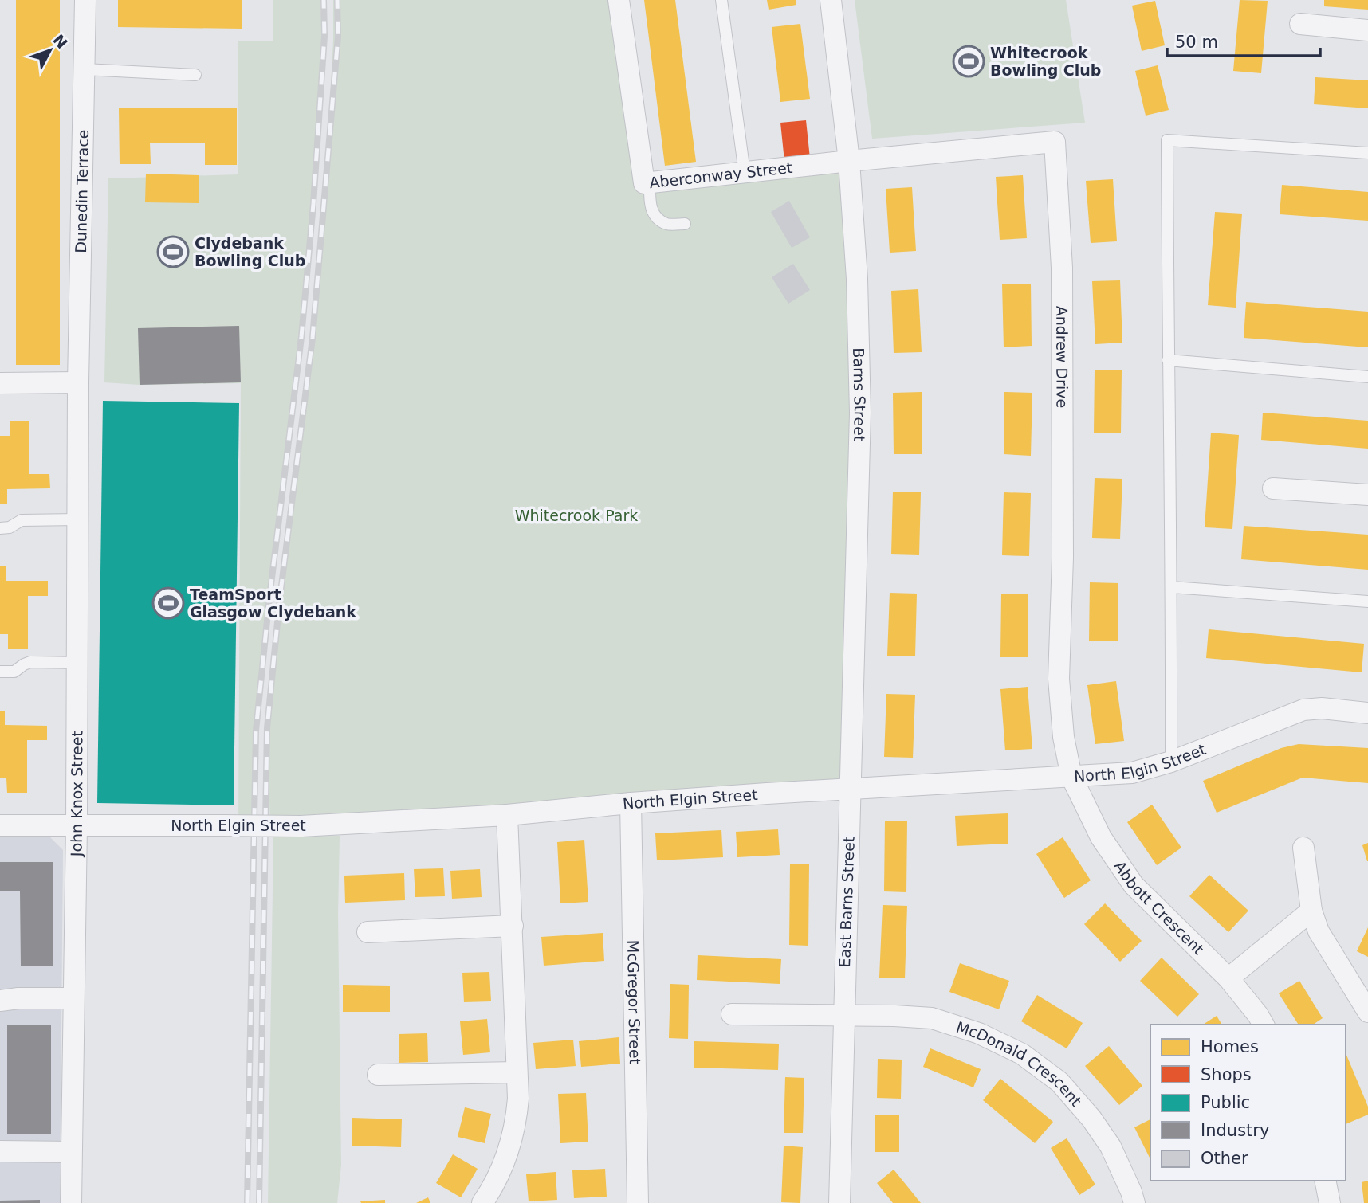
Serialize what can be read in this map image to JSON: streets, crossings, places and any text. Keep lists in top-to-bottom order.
{
  "streets": {
    "street": [
      "Aberconway Street",
      "Dunedin Terrace",
      "Andrew Drive",
      "Barns Street",
      "North Elgin Street",
      "John Knox Street",
      "East Barns Street",
      "Abbott Crescent",
      "McGregor Street",
      "McDonald Crescent"
    ]
  },
  "crossings": [
    ["Aberconway Street", "Andrew Drive"],
    ["Aberconway Street", "Barns Street"],
    ["Dunedin Terrace", "John Knox Street"],
    ["Andrew Drive", "Barns Street"],
    ["Andrew Drive", "North Elgin Street"],
    ["Andrew Drive", "Abbott Crescent"],
    ["Barns Street", "North Elgin Street"],
    ["Barns Street", "East Barns Street"],
    ["North Elgin Street", "John Knox Street"],
    ["North Elgin Street", "East Barns Street"],
    ["North Elgin Street", "Abbott Crescent"],
    ["North Elgin Street", "McGregor Street"],
    ["East Barns Street", "McDonald Crescent"]
  ],
  "parks": ["Whitecrook Park"],
  "places": {
    "sports": ["Whitecrook Bowling Club", "Clydebank Bowling Club", "TeamSport Glasgow Clydebank"]
  },
  "legend": [
    "Homes",
    "Shops",
    "Public",
    "Industry",
    "Other"
  ],
  "scale_bar": "50 m",
  "north": "top right"
}
